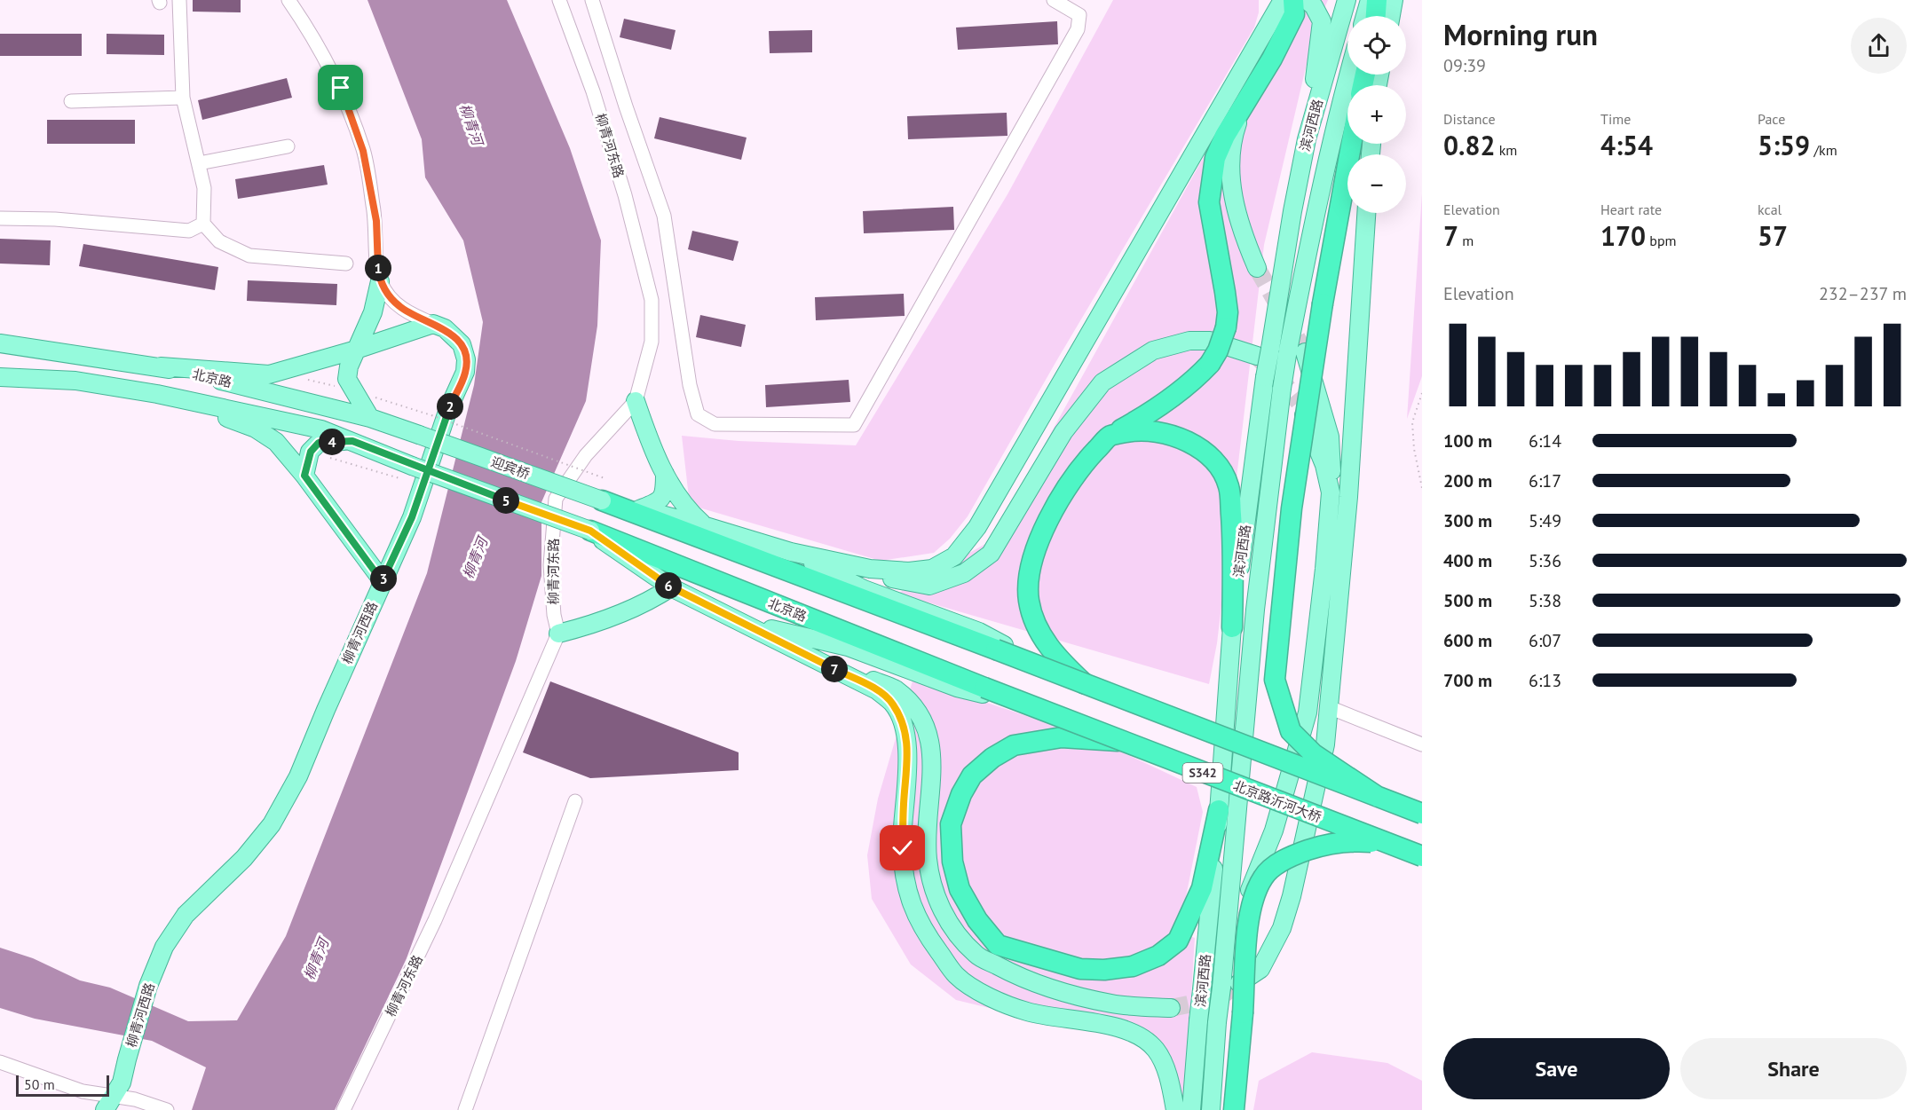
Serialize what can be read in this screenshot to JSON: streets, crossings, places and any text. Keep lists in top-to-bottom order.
{
  "streets": {
    "highway": ["北京路", "S342", "北京路沂河大桥"],
    "main road": ["滨河西路", "迎宾桥", "柳青河西路"],
    "street": ["柳青河东路"]
  },
  "crossings": [
    ["北京路", "迎宾桥"],
    ["北京路", "北京路沂河大桥"]
  ],
  "water": ["柳青河"],
  "scale_bar": "50 m",
  "page": {
    "heading": ["Morning run", "09:39"],
    "map_buttons": ["+", "−"],
    "stats": [
      ["Distance", "0.82 km"],
      ["Time", "4:54"],
      ["Pace", "5:59 /km"],
      ["Elevation", "7 m"],
      ["Heart rate", "170 bpm"],
      ["kcal", "57"]
    ],
    "pins": [
      "1",
      "2",
      "4",
      "5",
      "3",
      "6",
      "7"
    ],
    "chart": ["Elevation", "232–237 m"],
    "list": [
      {
        "name": "100 m",
        "note": "6:14"
      },
      {
        "name": "200 m",
        "note": "6:17"
      },
      {
        "name": "300 m",
        "note": "5:49"
      },
      {
        "name": "400 m",
        "note": "5:36"
      },
      {
        "name": "500 m",
        "note": "5:38"
      },
      {
        "name": "600 m",
        "note": "6:07"
      },
      {
        "name": "700 m",
        "note": "6:13"
      }
    ],
    "buttons": ["Save", "Share"],
    "scale": "50 m"
  }
}
